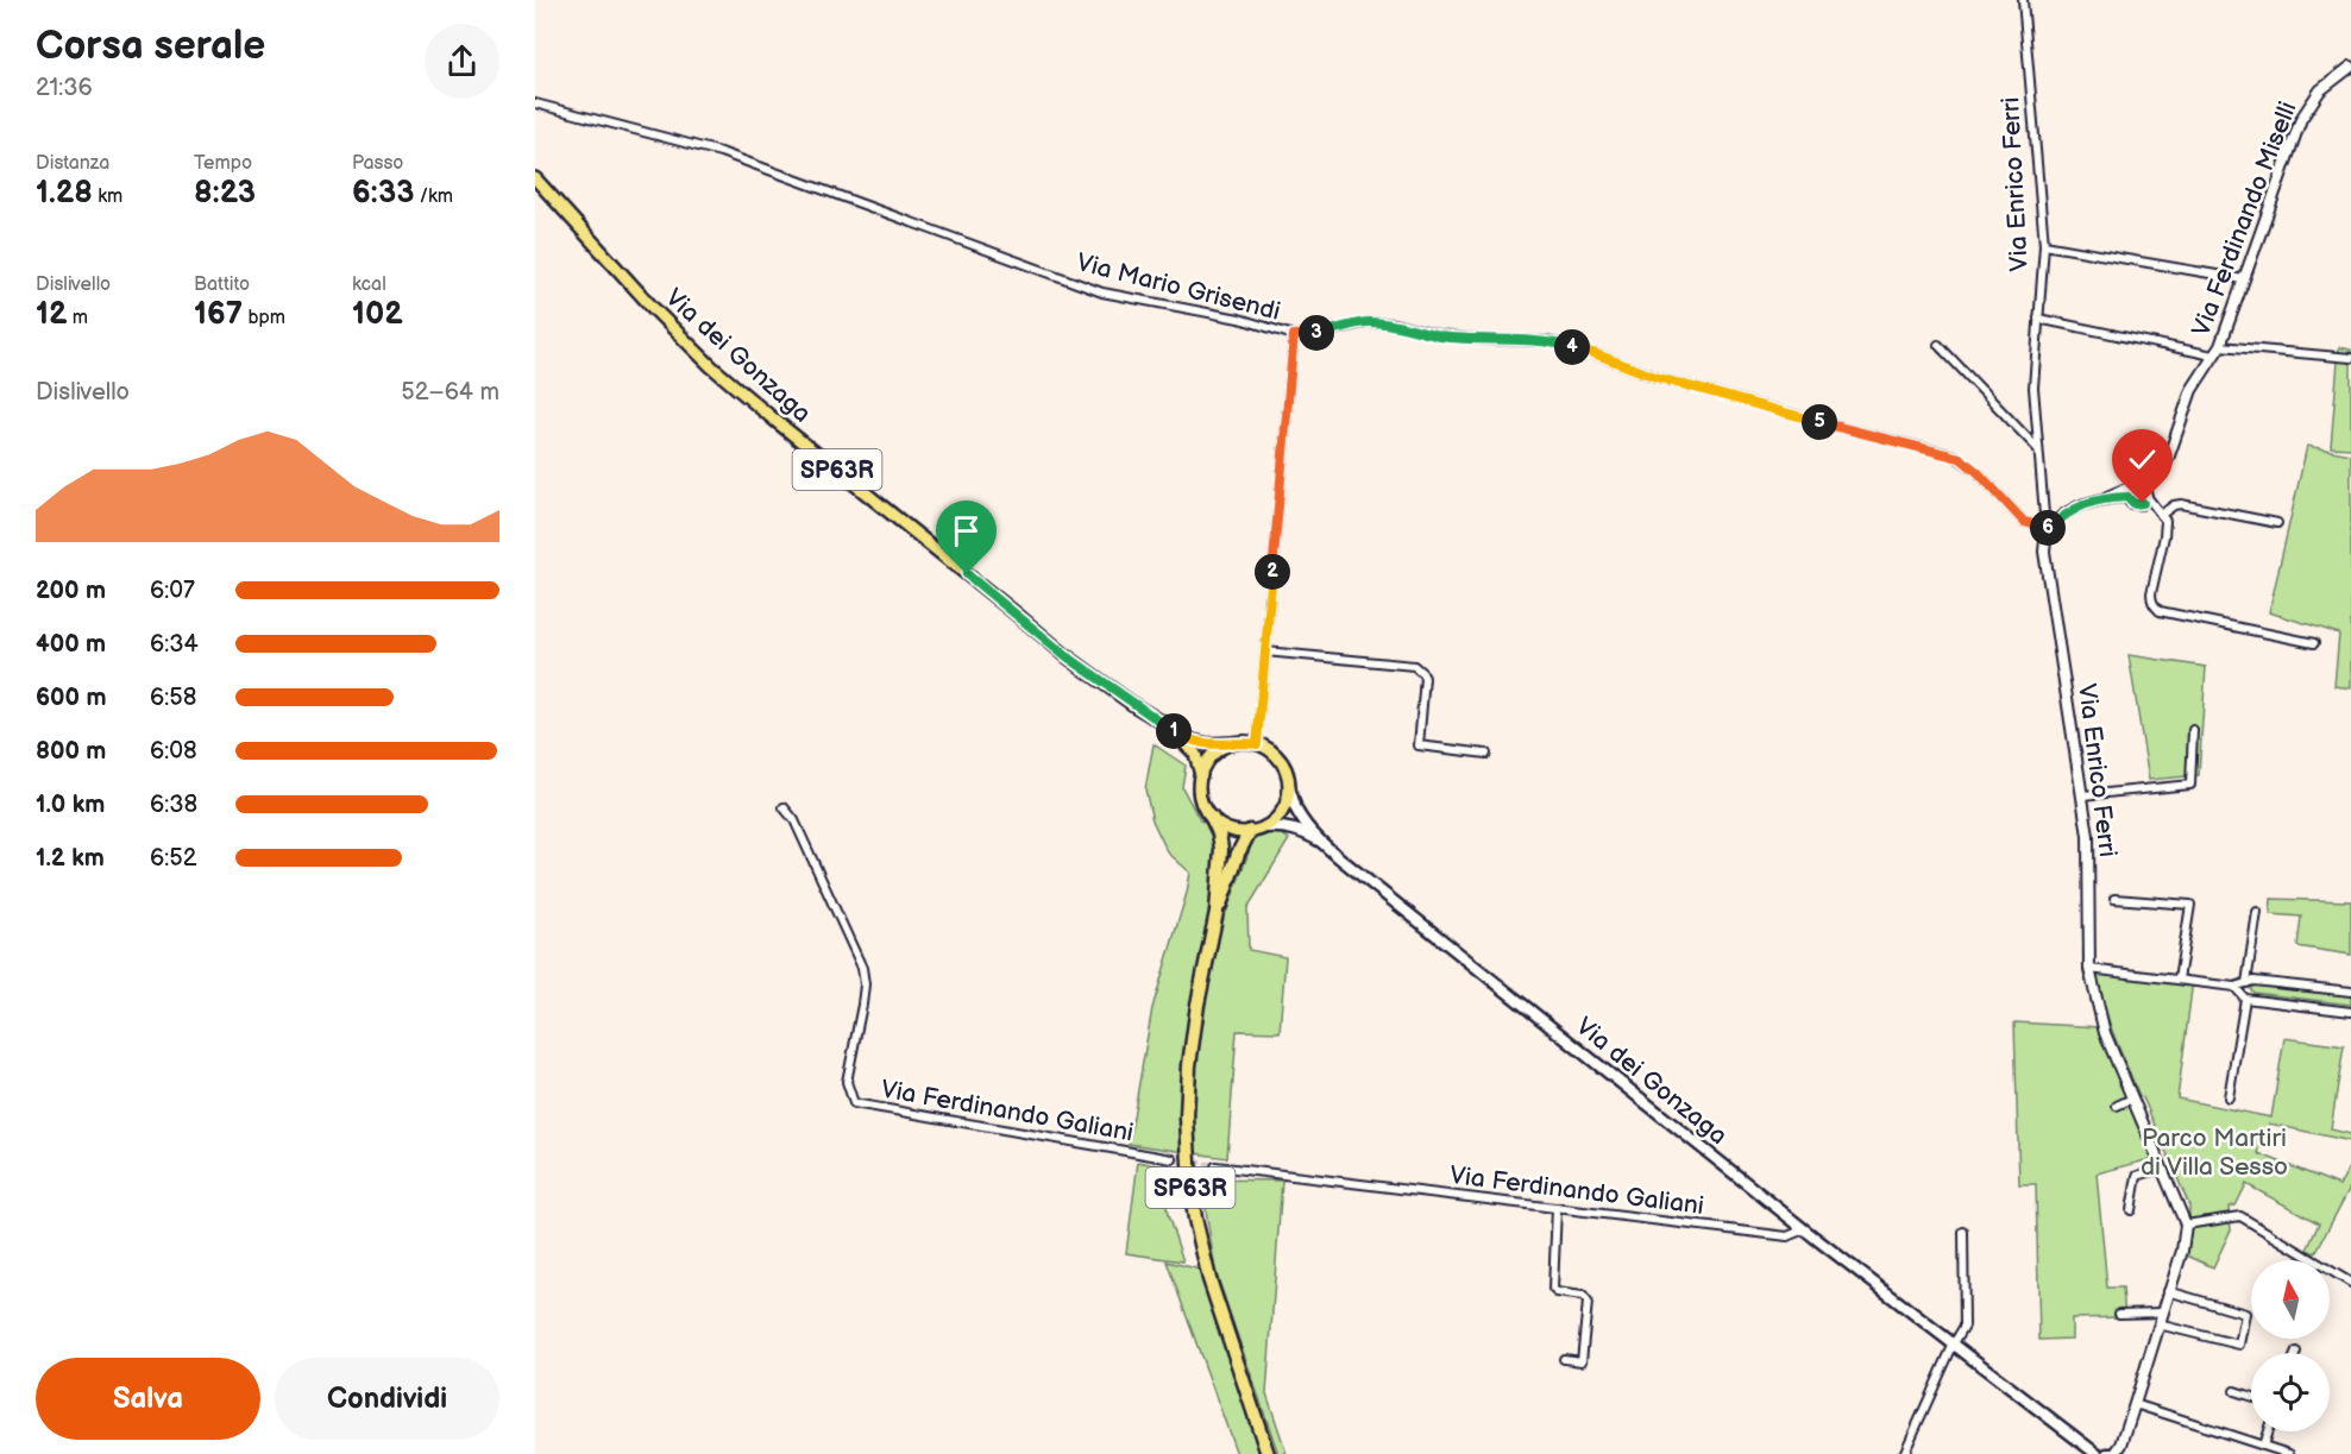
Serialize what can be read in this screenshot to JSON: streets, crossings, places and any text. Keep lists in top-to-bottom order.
{
  "streets": {
    "highway": ["SP63R"],
    "main road": ["Via dei Gonzaga"],
    "street": [
      "Via Enrico Ferri",
      "Via Ferdinando Miselli",
      "Via Mario Grisendi",
      "Via Ferdinando Galiani"
    ]
  },
  "crossings": [
    ["Via Enrico Ferri", "Via Ferdinando Miselli"],
    ["Via Enrico Ferri", "Via Mario Grisendi"],
    ["Via Ferdinando Miselli", "Via Mario Grisendi"],
    ["Via dei Gonzaga", "SP63R"],
    ["Via dei Gonzaga", "Via Ferdinando Galiani"]
  ],
  "parks": ["Parco Martiri di Villa Sesso"],
  "north": "top",
  "page": {
    "heading": ["Corsa serale", "21:36"],
    "stats": [
      ["Distanza", "1.28 km"],
      ["Tempo", "8:23"],
      ["Passo", "6:33 /km"],
      ["Dislivello", "12 m"],
      ["Battito", "167 bpm"],
      ["kcal", "102"]
    ],
    "pins": [
      "3",
      "4",
      "5",
      "6",
      "2",
      "1"
    ],
    "chart": ["Dislivello", "52–64 m"],
    "list": [
      {
        "name": "200 m",
        "note": "6:07"
      },
      {
        "name": "400 m",
        "note": "6:34"
      },
      {
        "name": "600 m",
        "note": "6:58"
      },
      {
        "name": "800 m",
        "note": "6:08"
      },
      {
        "name": "1.0 km",
        "note": "6:38"
      },
      {
        "name": "1.2 km",
        "note": "6:52"
      }
    ],
    "buttons": ["Salva", "Condividi"]
  }
}
